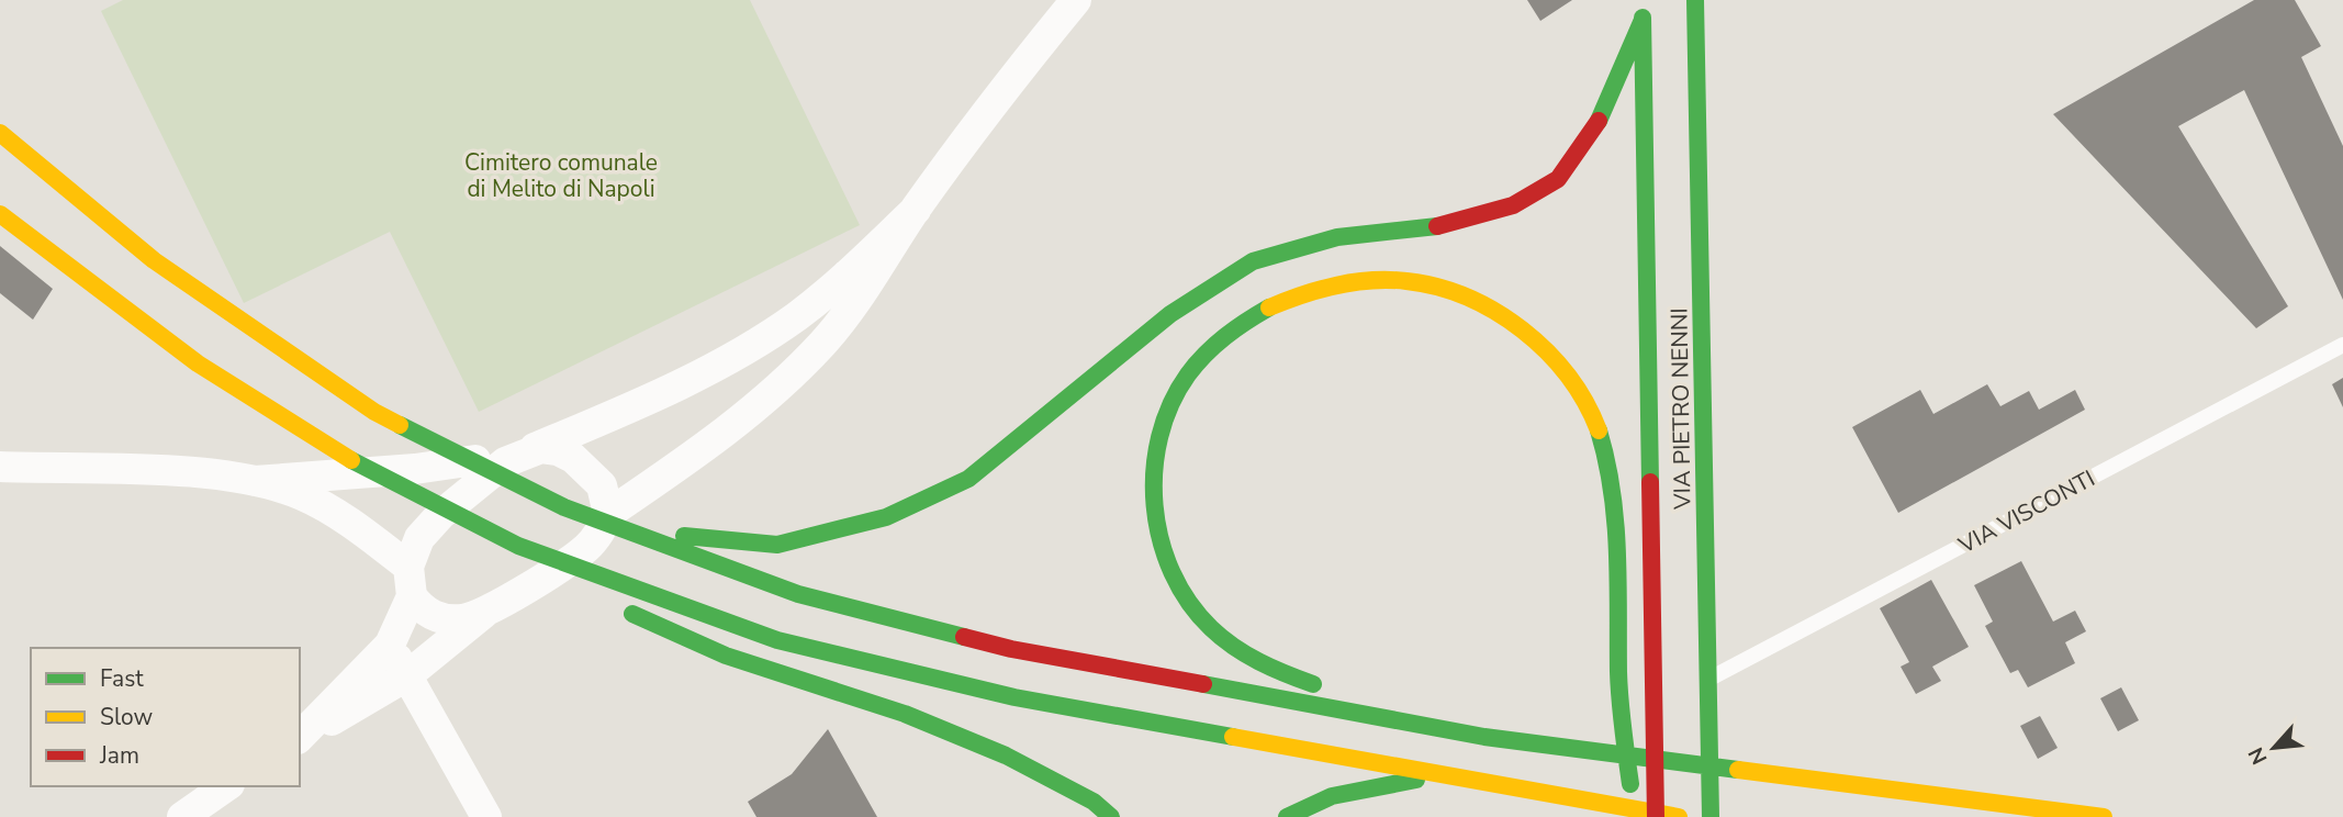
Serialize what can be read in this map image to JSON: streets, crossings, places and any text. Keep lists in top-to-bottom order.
{
  "streets": {
    "main road": ["VIA PIETRO NENNI"],
    "lane": ["VIA VISCONTI"]
  },
  "crossings": [
    ["VIA PIETRO NENNI", "VIA VISCONTI"]
  ],
  "parks": ["Cimitero comunale di Melito di Napoli"],
  "legend": ["Fast", "Slow", "Jam"],
  "north": "bottom left"
}
